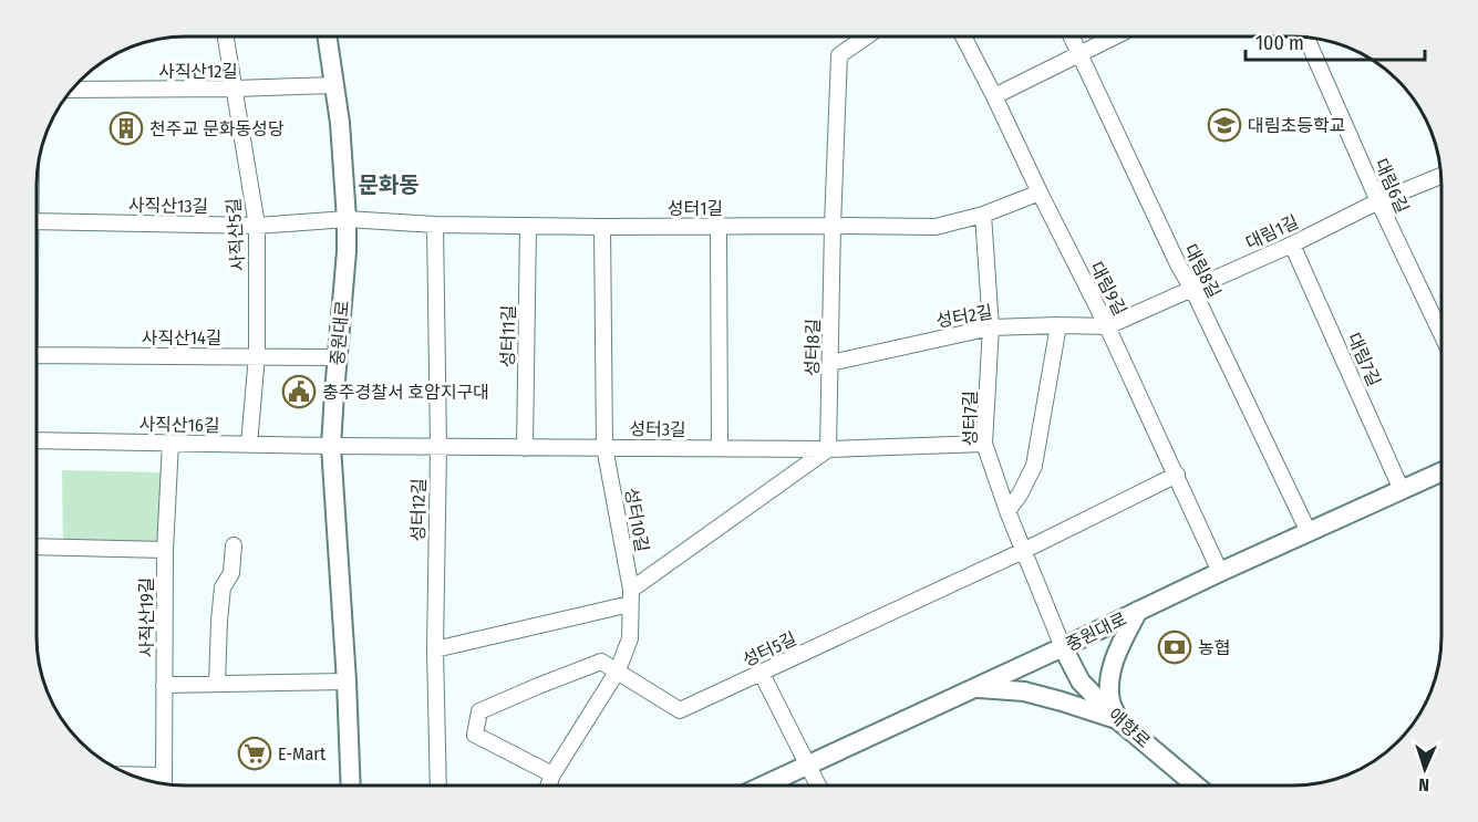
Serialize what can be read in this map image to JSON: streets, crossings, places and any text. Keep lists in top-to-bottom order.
{
  "streets": {
    "street": [
      "사직산12길",
      "대림6길",
      "사직산13길",
      "성터1길",
      "대림1길",
      "사직산5길",
      "대림8길",
      "대림9길",
      "성터2길",
      "중원대로",
      "성터11길",
      "사직산14길",
      "성터8길",
      "대림7길",
      "성터7길",
      "사직산16길",
      "성터3길",
      "성터12길",
      "성터10길",
      "사직산19길",
      "성터5길",
      "애향로"
    ]
  },
  "crossings": [
    ["사직산12길", "사직산5길"],
    ["사직산12길", "중원대로"],
    ["대림6길", "대림1길"],
    ["사직산13길", "성터1길"],
    ["사직산13길", "사직산5길"],
    ["사직산13길", "중원대로"],
    ["성터1길", "대림9길"],
    ["성터1길", "중원대로"],
    ["성터1길", "성터11길"],
    ["성터1길", "성터8길"],
    ["성터1길", "성터7길"],
    ["성터1길", "성터12길"],
    ["성터1길", "성터10길"],
    ["대림1길", "대림8길"],
    ["대림1길", "대림9길"],
    ["대림1길", "성터2길"],
    ["대림1길", "대림7길"],
    ["사직산5길", "사직산14길"],
    ["사직산5길", "사직산16길"],
    ["대림8길", "중원대로"],
    ["대림9길", "성터2길"],
    ["대림9길", "중원대로"],
    ["대림9길", "성터5길"],
    ["성터2길", "성터8길"],
    ["성터2길", "성터7길"],
    ["중원대로", "사직산14길"],
    ["중원대로", "대림7길"],
    ["중원대로", "성터7길"],
    ["중원대로", "사직산16길"],
    ["중원대로", "성터3길"],
    ["중원대로", "애향로"],
    ["성터11길", "성터3길"],
    ["성터8길", "성터3길"],
    ["성터7길", "성터3길"],
    ["성터7길", "성터5길"],
    ["성터7길", "애향로"],
    ["사직산16길", "성터3길"],
    ["사직산16길", "사직산19길"],
    ["성터3길", "성터12길"],
    ["성터3길", "성터10길"],
    ["성터10길", "성터5길"]
  ],
  "districts": ["문화동"],
  "places": {
    "school or university": ["대림초등학교"],
    "building": ["천주교 문화동성당"],
    "public building": ["충주경찰서 호암지구대"],
    "bank": ["농협"],
    "supermarket": ["E-Mart"]
  },
  "scale_bar": "100 m",
  "north": "bottom"
}
